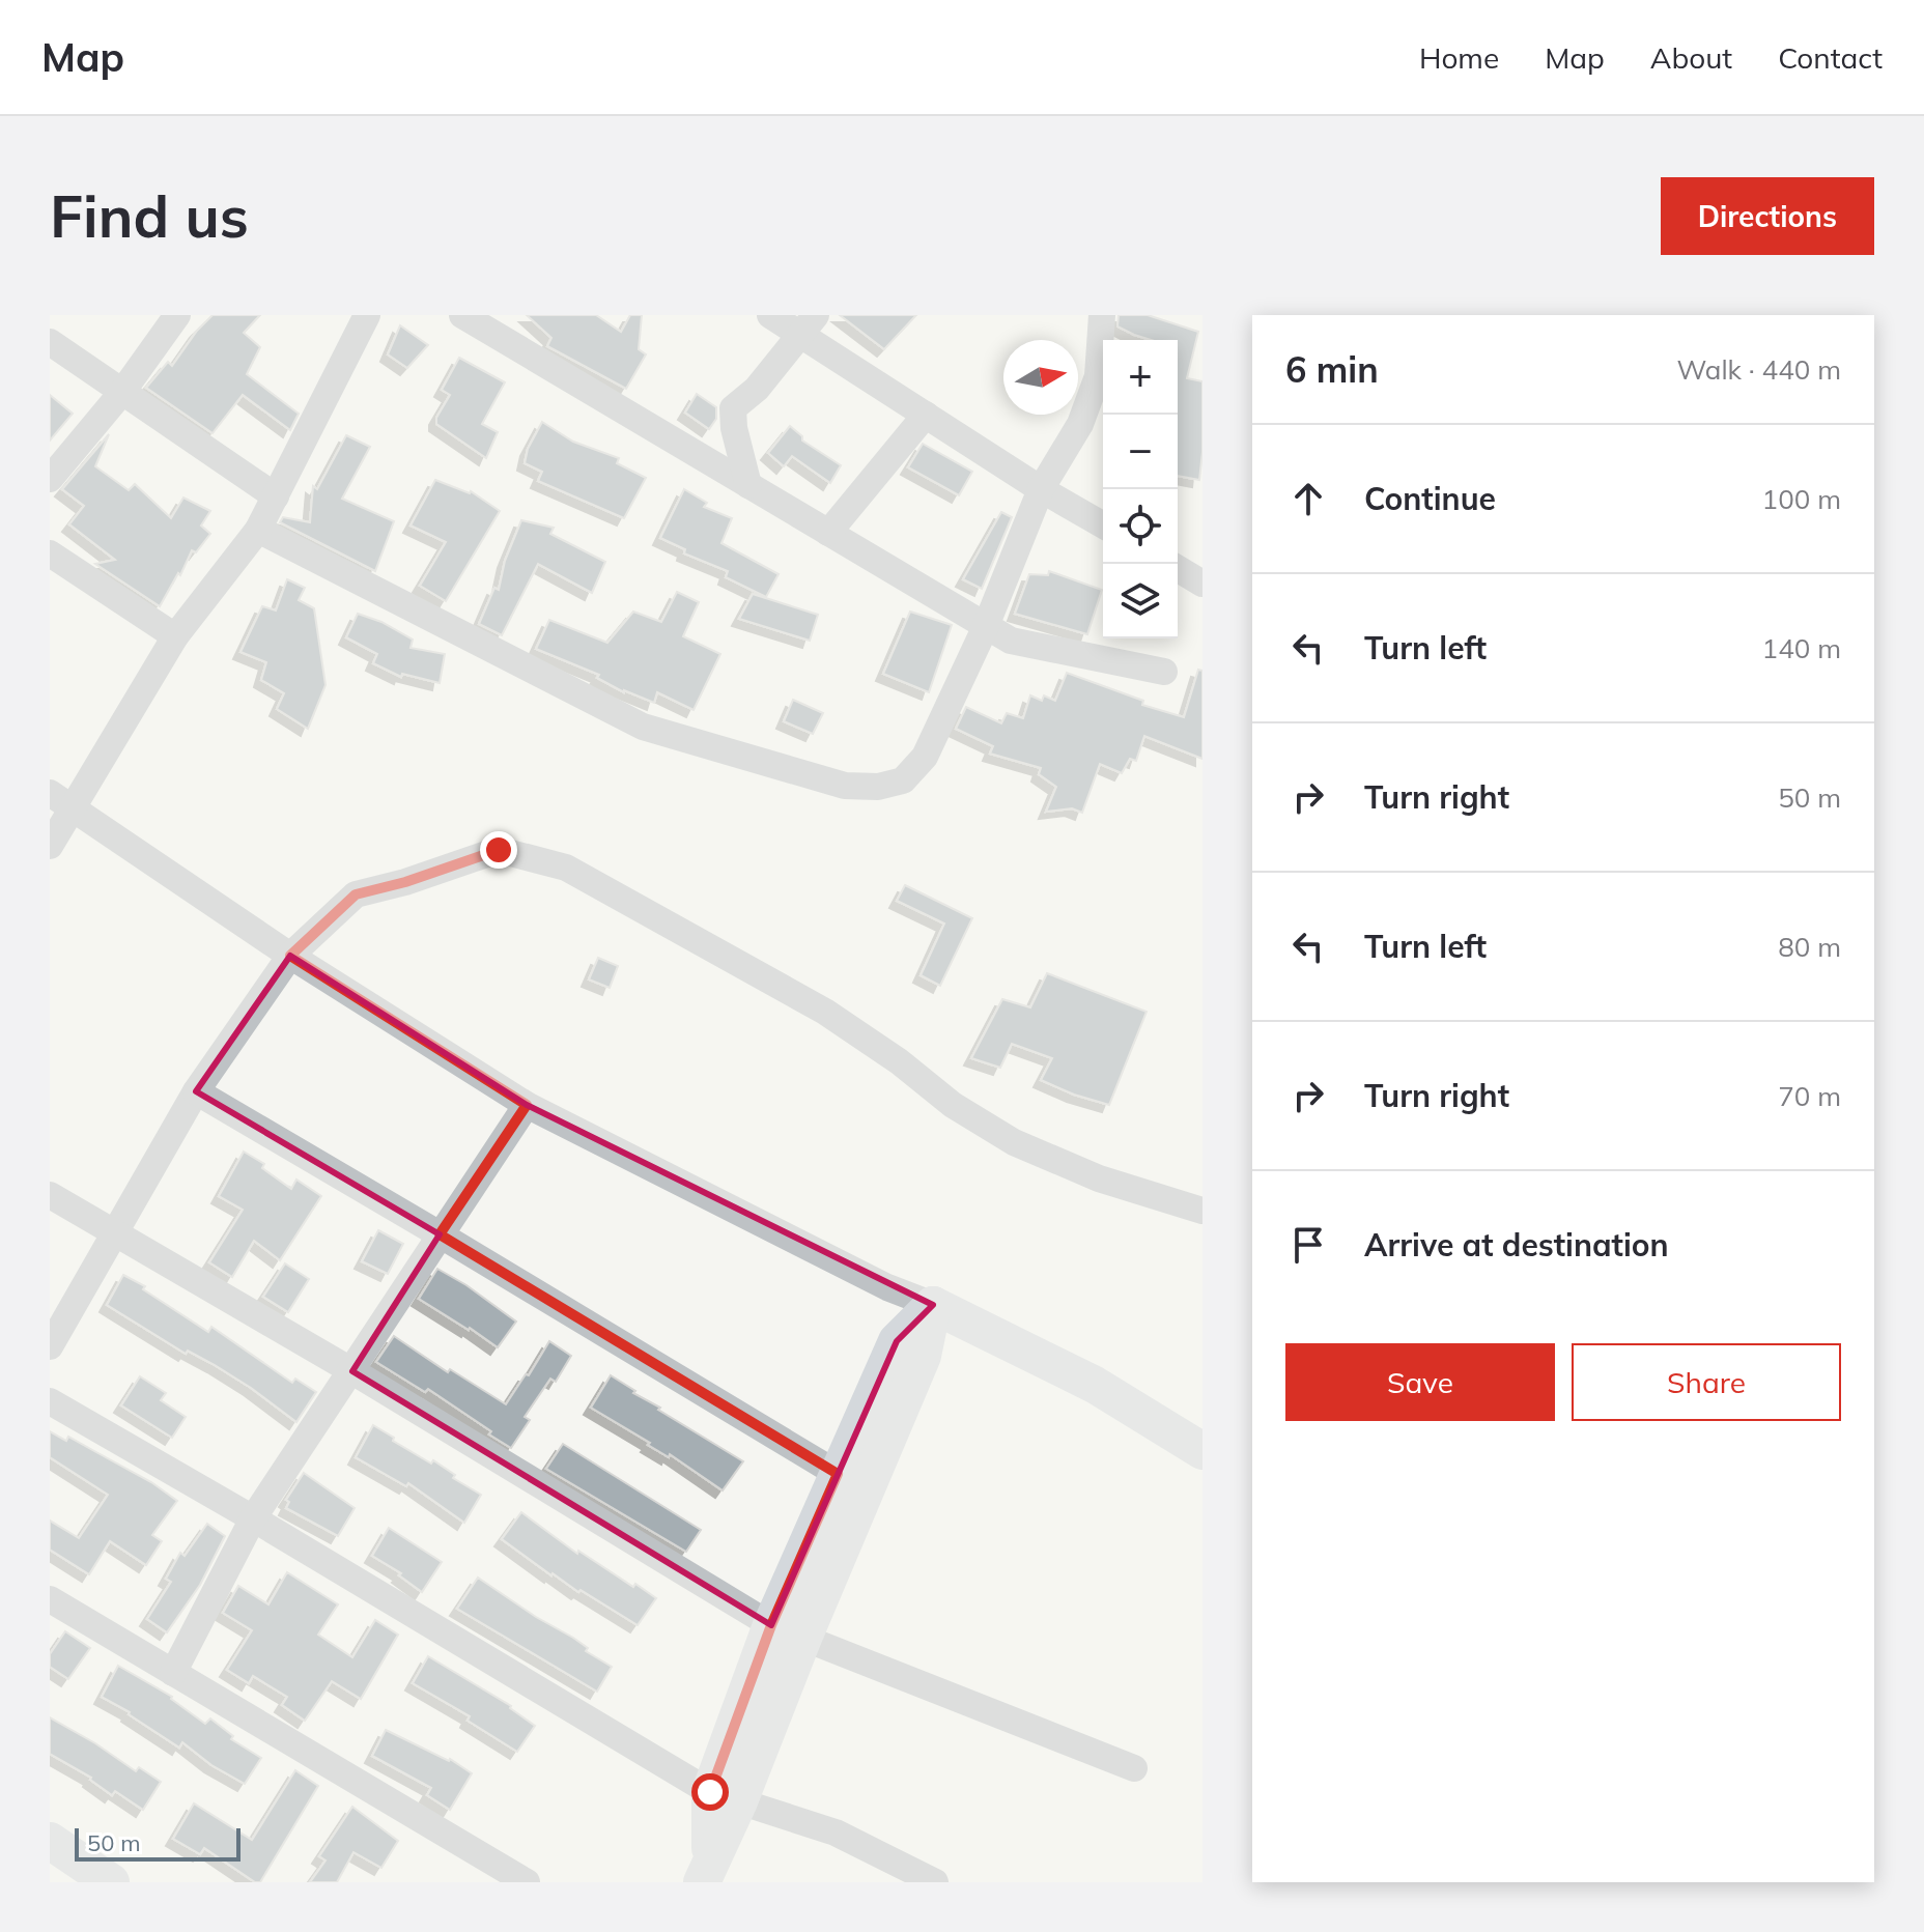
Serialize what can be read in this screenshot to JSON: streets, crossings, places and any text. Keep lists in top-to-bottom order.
{
  "scale_bar": "50 m",
  "north": "right",
  "page": {
    "header": "Map",
    "nav": [
      "Home",
      "Map",
      "About",
      "Contact"
    ],
    "buttons": [
      "Directions",
      ["Save", "Share"]
    ],
    "title": "Find us",
    "heading": ["6 min", "Walk · 440 m"],
    "map_buttons": ["+", "−"],
    "list": [
      ["Continue", "100 m"],
      ["Turn left", "140 m"],
      ["Turn right", "50 m"],
      ["Turn left", "80 m"],
      ["Turn right", "70 m"],
      "Arrive at destination"
    ],
    "scale": "50 m"
  }
}
